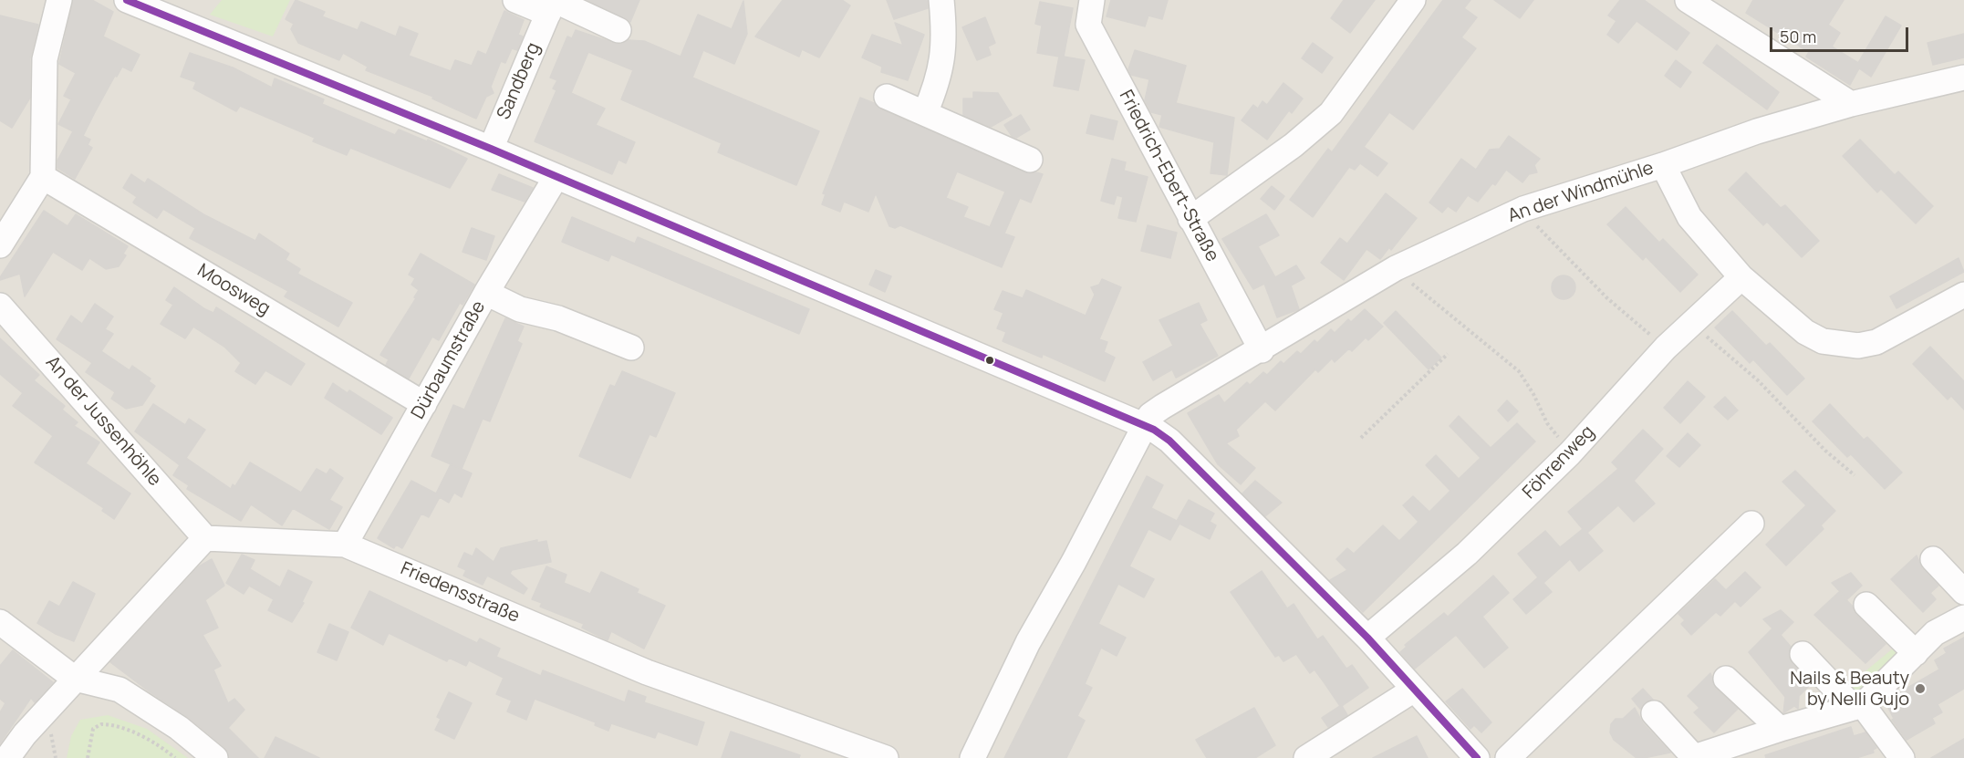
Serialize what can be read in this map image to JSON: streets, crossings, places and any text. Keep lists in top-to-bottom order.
{
  "streets": {
    "street": [
      "Sandberg",
      "Friedrich-Ebert-Straße",
      "An der Windmühle",
      "Moosweg",
      "Dürbaumstraße",
      "An der Jussenhöhle",
      "Föhrenweg",
      "Friedensstraße"
    ]
  },
  "crossings": [
    ["Friedrich-Ebert-Straße", "An der Windmühle"],
    ["Moosweg", "Dürbaumstraße"],
    ["Dürbaumstraße", "Friedensstraße"],
    ["An der Jussenhöhle", "Friedensstraße"]
  ],
  "places": ["Nails & Beauty by Nelli Gujo"],
  "scale_bar": "50 m"
}
